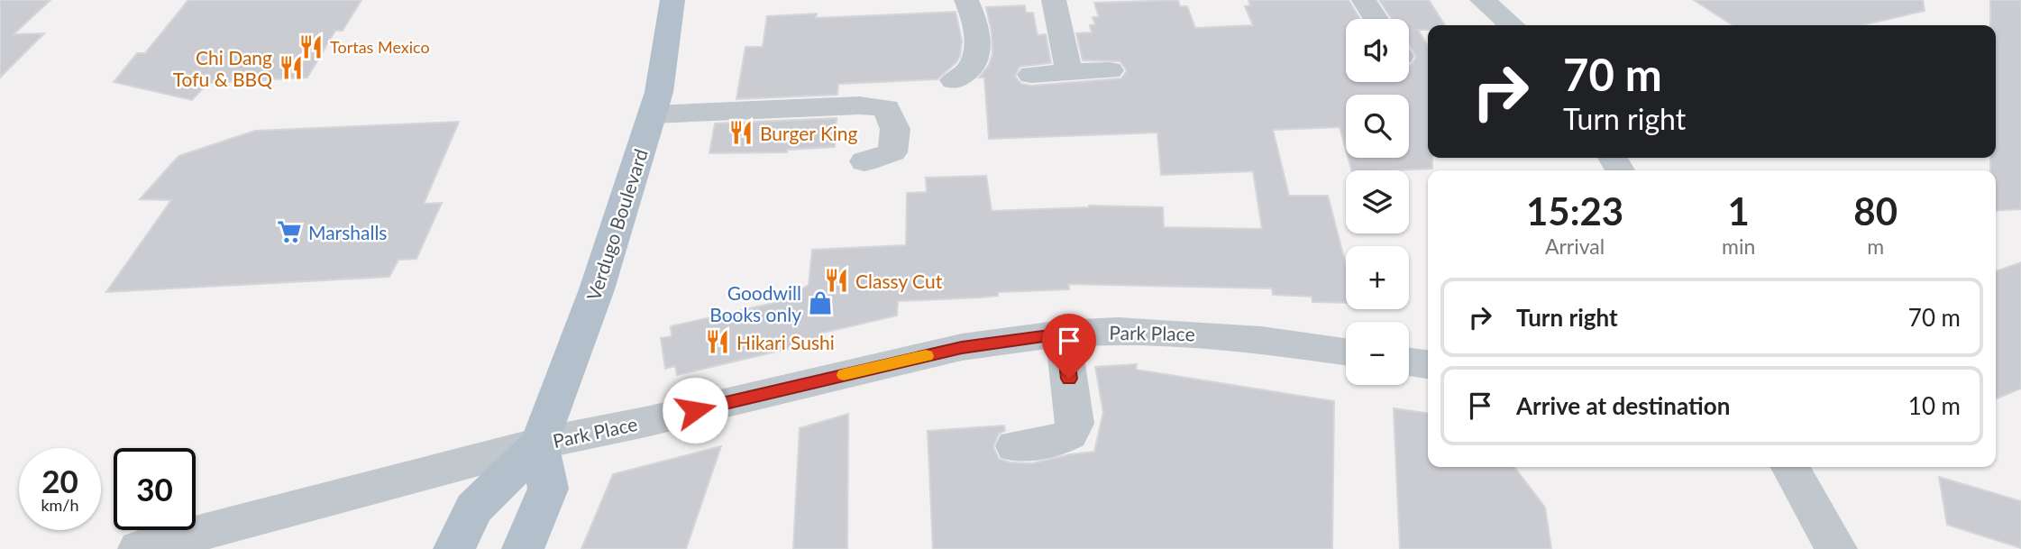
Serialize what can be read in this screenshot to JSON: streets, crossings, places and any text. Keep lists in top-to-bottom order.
{
  "streets": {
    "main road": ["Verdugo Boulevard"],
    "street": ["Park Place"]
  },
  "crossings": [
    ["Verdugo Boulevard", "Park Place"]
  ],
  "places": {
    "restaurant": [
      "Tortas Mexico",
      "Chi Dang Tofu & BBQ",
      "Burger King",
      "Classy Cut",
      "Hikari Sushi"
    ],
    "supermarket": ["Marshalls"],
    "shop": ["Goodwill Books only"]
  },
  "page": {
    "map_buttons": ["+", "−"],
    "turn": ["70 m", "Turn right"],
    "eta": [
      "15:23",
      "Arrival",
      "1",
      "min",
      "80",
      "m"
    ],
    "list": [
      {
        "name": "Turn right",
        "value": "70 m"
      },
      {
        "name": "Arrive at destination",
        "value": "10 m"
      }
    ],
    "speed": "20 km/h",
    "limit": "30"
  }
}
